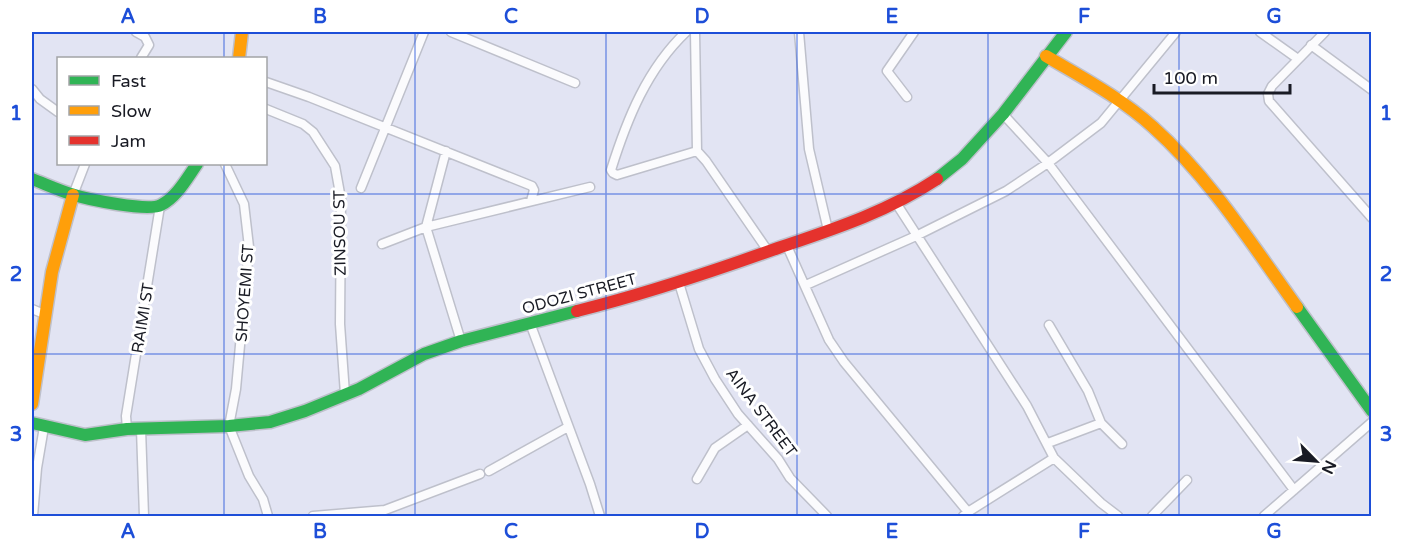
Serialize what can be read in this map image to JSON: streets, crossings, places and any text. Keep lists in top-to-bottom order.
{
  "streets": {
    "main road": ["ODOZI STREET"],
    "street": [
      "ZINSOU ST",
      "SHOYEMI ST",
      "RAIMI ST",
      "AINA STREET"
    ]
  },
  "crossings": [
    ["ZINSOU ST", "ODOZI STREET"],
    ["SHOYEMI ST", "ODOZI STREET"],
    ["ODOZI STREET", "RAIMI ST"],
    ["ODOZI STREET", "AINA STREET"]
  ],
  "legend": ["Fast", "Slow", "Jam"],
  "scale_bar": "100 m",
  "north": "bottom right",
  "grid": {
    "columns": [
      "A",
      "B",
      "C",
      "D",
      "E",
      "F",
      "G"
    ],
    "rows": ["1", "2", "3"]
  }
}
